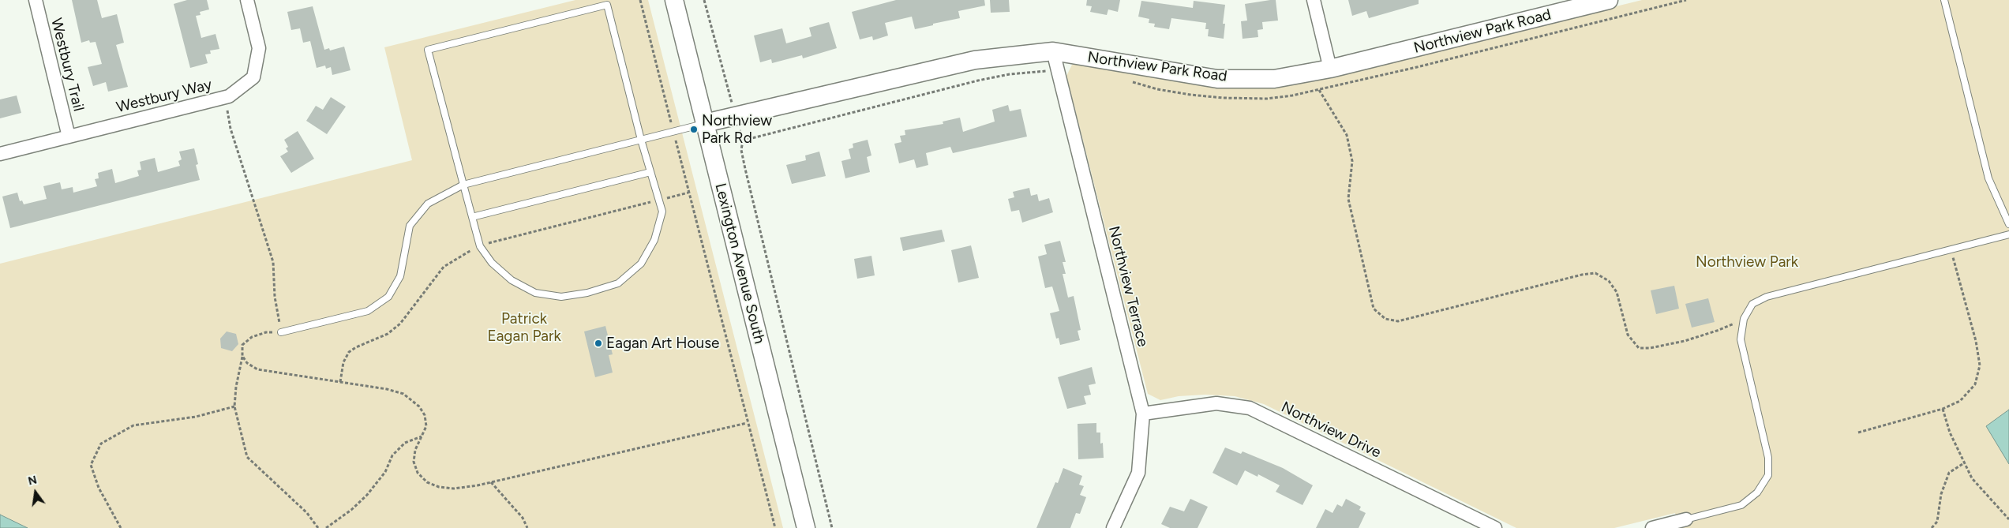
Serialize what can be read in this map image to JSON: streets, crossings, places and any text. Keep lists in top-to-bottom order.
{
  "streets": {
    "street": [
      "Northview Park Road",
      "Westbury Trail",
      "Westbury Way",
      "Lexington Avenue South",
      "Northview Terrace",
      "Northview Drive"
    ]
  },
  "crossings": [
    ["Northview Park Road", "Lexington Avenue South"],
    ["Northview Park Road", "Northview Terrace"],
    ["Westbury Trail", "Westbury Way"],
    ["Northview Terrace", "Northview Drive"]
  ],
  "parks": ["Northview Park", "Patrick Eagan Park"],
  "places": ["Northview Park Rd", "Eagan Art House"],
  "north": "top"
}
